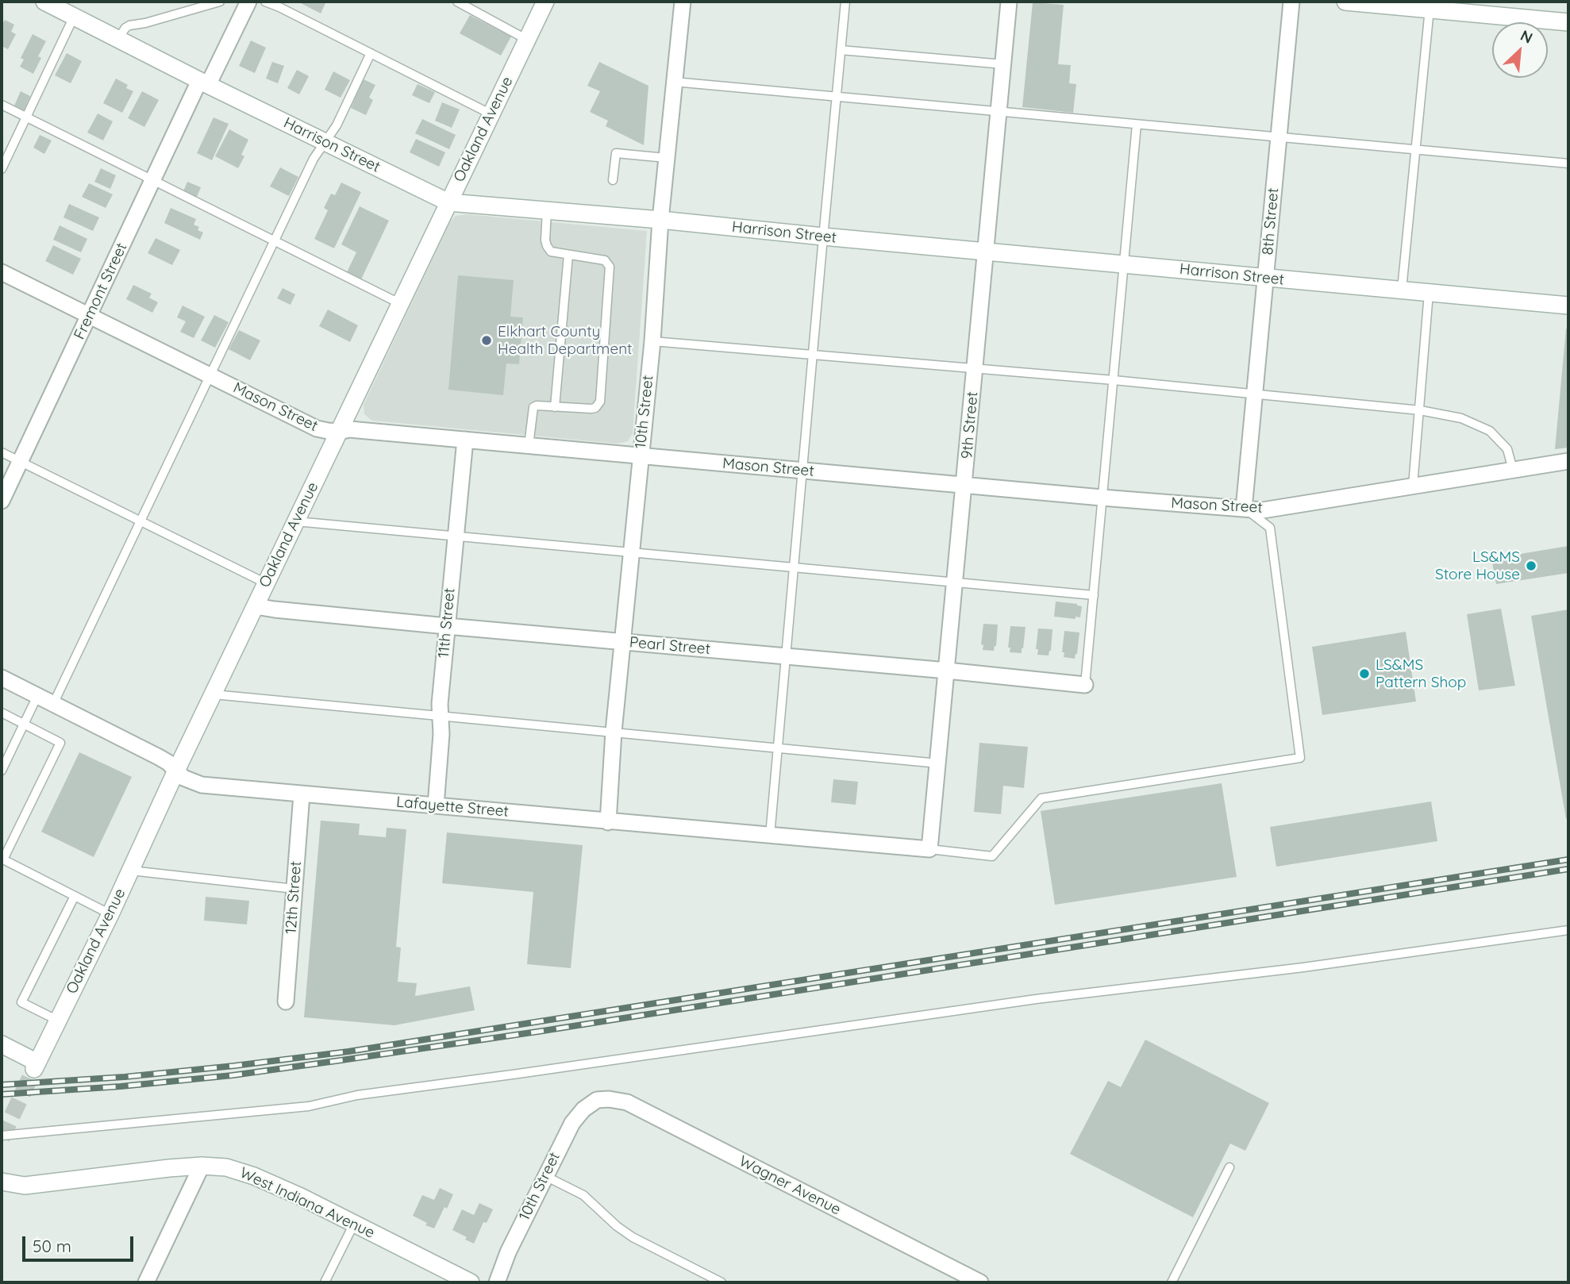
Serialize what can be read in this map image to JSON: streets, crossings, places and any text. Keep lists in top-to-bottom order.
{
  "streets": {
    "street": [
      "Oakland Avenue",
      "Harrison Street",
      "8th Street",
      "Fremont Street",
      "Mason Street",
      "10th Street",
      "9th Street",
      "11th Street",
      "Pearl Street",
      "Lafayette Street",
      "12th Street",
      "Wagner Avenue",
      "West Indiana Avenue"
    ]
  },
  "crossings": [
    ["Oakland Avenue", "Harrison Street"],
    ["Oakland Avenue", "Mason Street"],
    ["Oakland Avenue", "Pearl Street"],
    ["Oakland Avenue", "Lafayette Street"],
    ["Harrison Street", "8th Street"],
    ["Harrison Street", "Fremont Street"],
    ["Harrison Street", "10th Street"],
    ["Harrison Street", "9th Street"],
    ["8th Street", "Mason Street"],
    ["Fremont Street", "Mason Street"],
    ["Mason Street", "10th Street"],
    ["Mason Street", "9th Street"],
    ["Mason Street", "11th Street"],
    ["10th Street", "Pearl Street"],
    ["10th Street", "Lafayette Street"],
    ["10th Street", "Wagner Avenue"],
    ["9th Street", "Pearl Street"],
    ["9th Street", "Lafayette Street"],
    ["11th Street", "Pearl Street"],
    ["11th Street", "Lafayette Street"],
    ["Lafayette Street", "12th Street"]
  ],
  "places": ["Elkhart County Health Department", "LS&MS Store House", "LS&MS Pattern Shop"],
  "scale_bar": "50 m",
  "north": "top right"
}
